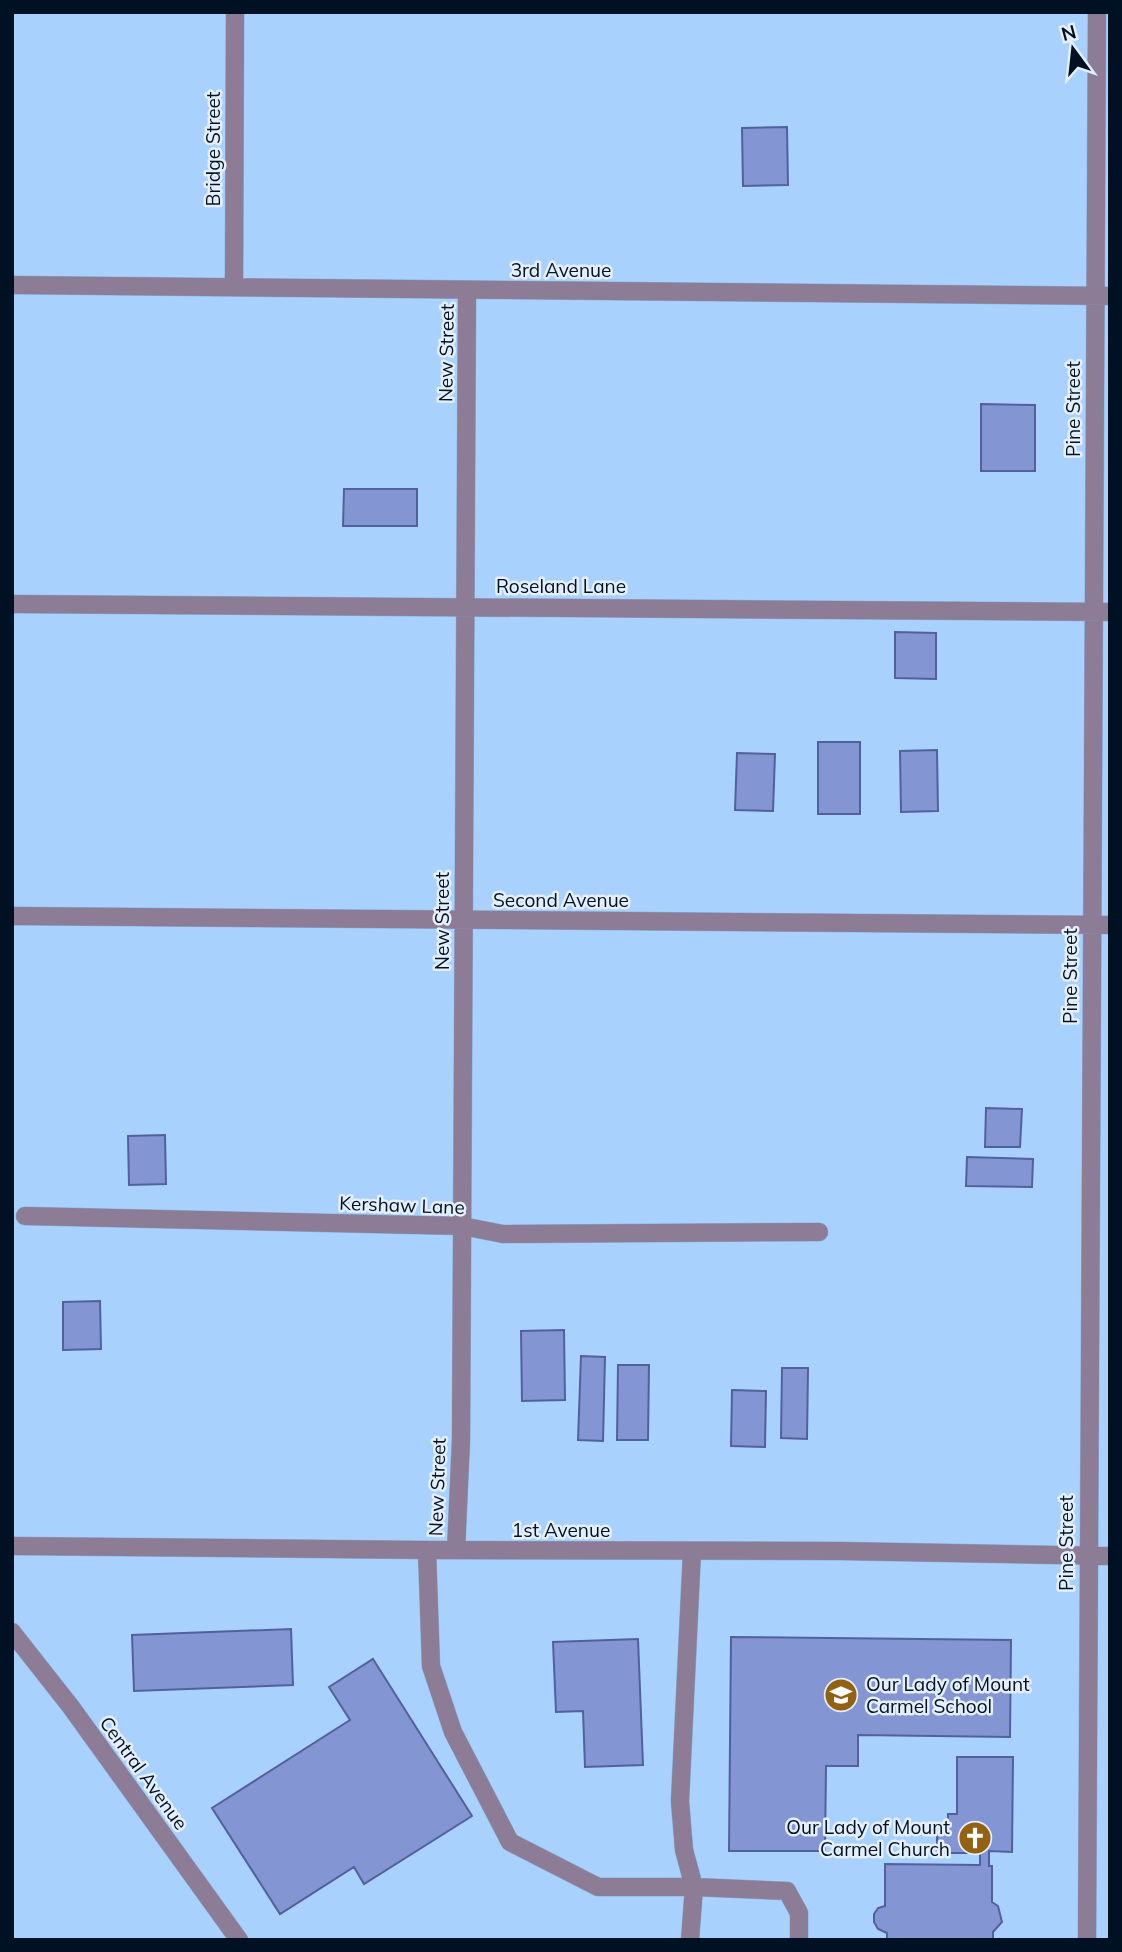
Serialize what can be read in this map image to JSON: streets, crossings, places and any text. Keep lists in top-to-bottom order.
{
  "streets": {
    "street": [
      "Bridge Street",
      "3rd Avenue",
      "New Street",
      "Pine Street",
      "Roseland Lane",
      "Second Avenue",
      "Kershaw Lane",
      "1st Avenue",
      "Central Avenue"
    ]
  },
  "crossings": [
    ["Bridge Street", "3rd Avenue"],
    ["3rd Avenue", "New Street"],
    ["3rd Avenue", "Pine Street"],
    ["New Street", "Roseland Lane"],
    ["New Street", "Second Avenue"],
    ["New Street", "Kershaw Lane"],
    ["New Street", "1st Avenue"],
    ["Pine Street", "Roseland Lane"],
    ["Pine Street", "Second Avenue"],
    ["Pine Street", "1st Avenue"]
  ],
  "places": {
    "school or university": ["Our Lady of Mount Carmel School"],
    "church": ["Our Lady of Mount Carmel Church"]
  },
  "north": "top"
}
